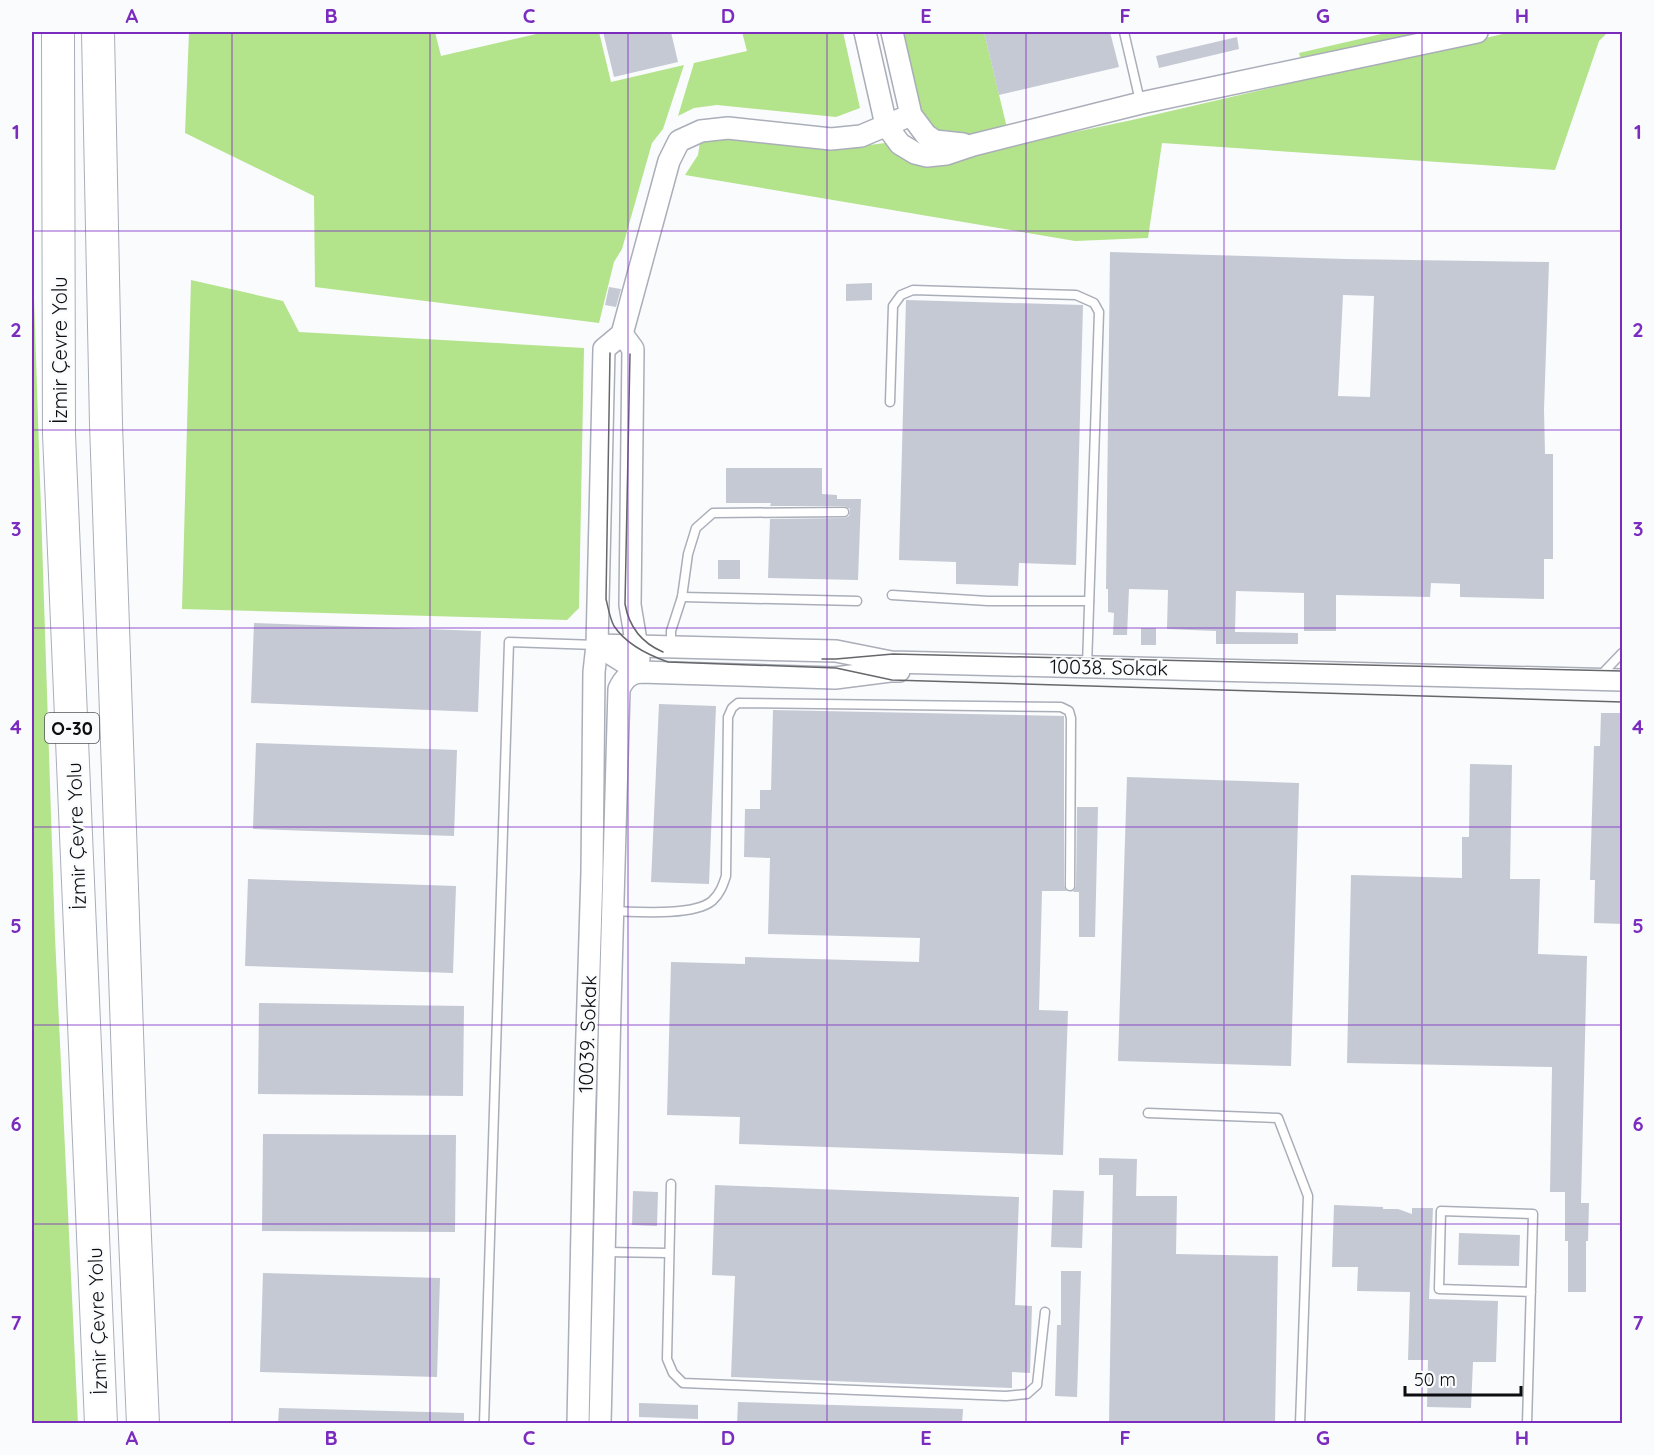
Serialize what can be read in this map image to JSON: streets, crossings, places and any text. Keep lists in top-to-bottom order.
{
  "streets": {
    "highway": ["İzmir Çevre Yolu", "O-30"],
    "street": ["10038. Sokak", "10039. Sokak"]
  },
  "crossings": [
    ["10038. Sokak", "10039. Sokak"]
  ],
  "scale_bar": "50 m",
  "grid": {
    "columns": [
      "A",
      "B",
      "C",
      "D",
      "E",
      "F",
      "G",
      "H"
    ],
    "rows": [
      "1",
      "2",
      "3",
      "4",
      "5",
      "6",
      "7"
    ]
  }
}
